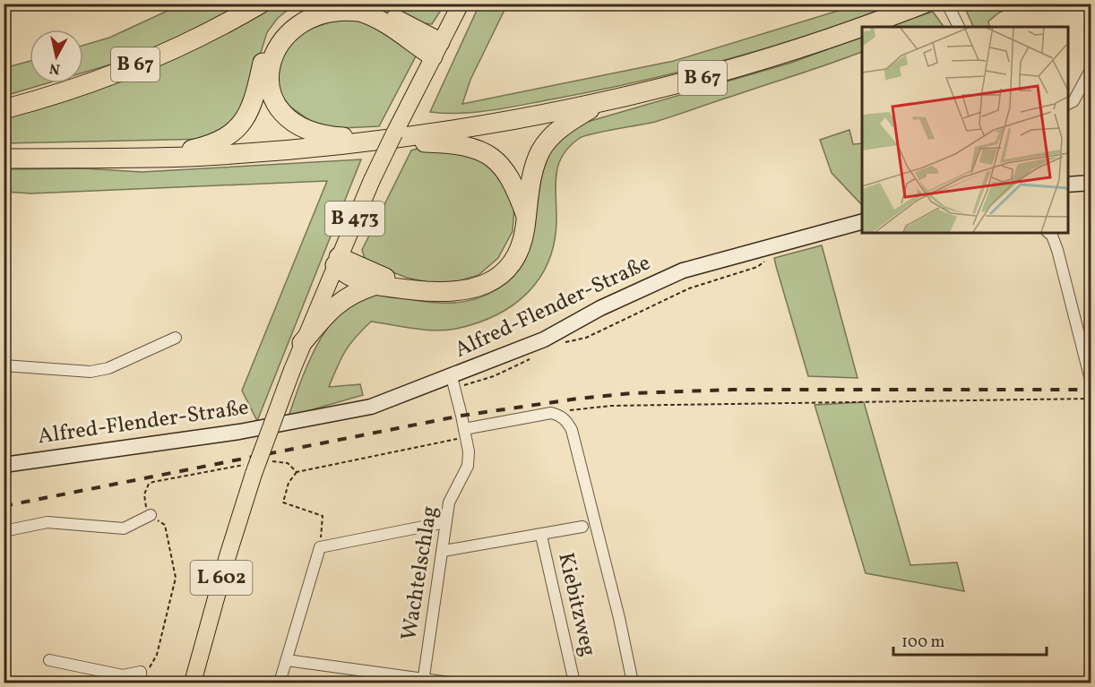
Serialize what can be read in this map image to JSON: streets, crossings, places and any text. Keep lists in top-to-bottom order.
{
  "streets": {
    "highway": ["B 67"],
    "main road": ["B 473", "L 602"],
    "street": ["Alfred-Flender-Straße", "Wachtelschlag", "Kiebitzweg"]
  },
  "crossings": [
    ["B 473", "L 602"],
    ["Alfred-Flender-Straße", "Wachtelschlag"],
    ["Wachtelschlag", "Kiebitzweg"]
  ],
  "scale_bar": "100 m",
  "north": "bottom"
}
